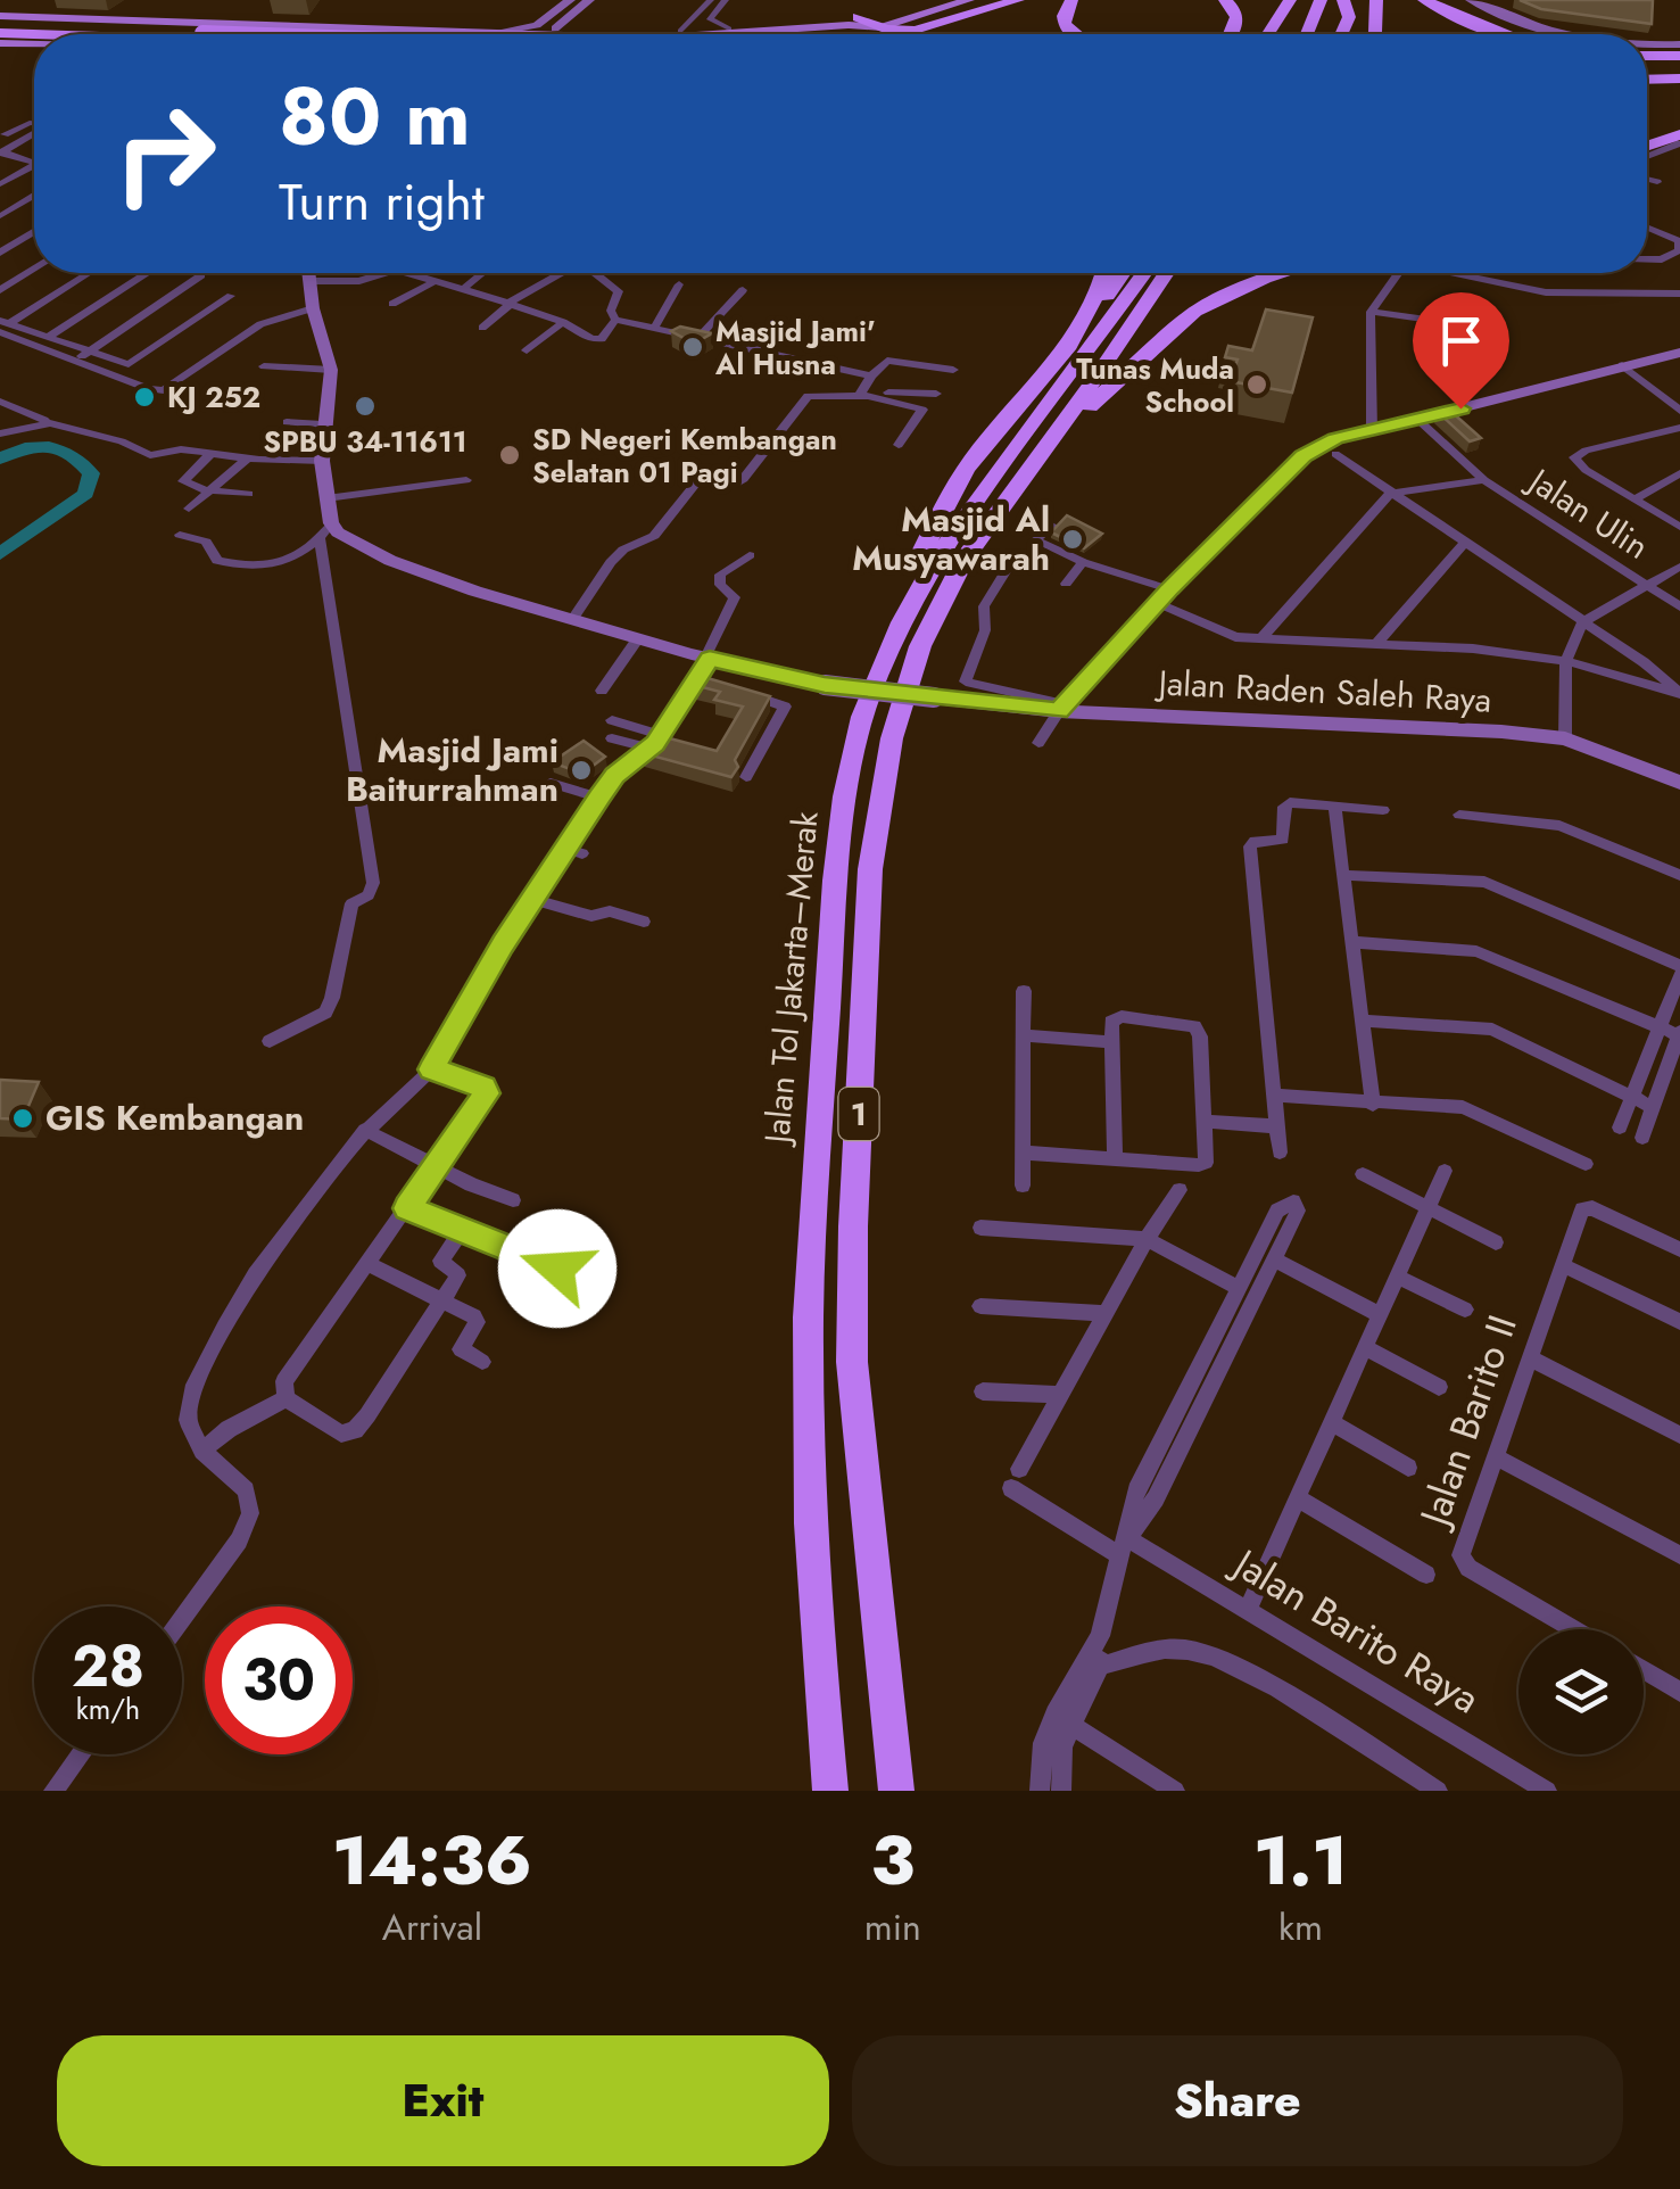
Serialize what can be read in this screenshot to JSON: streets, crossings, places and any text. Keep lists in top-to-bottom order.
{
  "streets": {
    "highway": ["Jalan Tol Jakarta–Merak", "1"],
    "main road": ["Jalan Raden Saleh Raya"],
    "street": ["Jalan Ulin", "Jalan Barito II", "Jalan Barito Raya"]
  },
  "places": [
    "Masjid Jami' Al Husna",
    "Tunas Muda School",
    "KJ 252",
    "SPBU 34-11611",
    "SD Negeri Kembangan Selatan 01 Pagi",
    "Masjid Al Musyawarah",
    "Masjid Jami Baiturrahman",
    "GIS Kembangan"
  ],
  "page": {
    "turn": ["80 m", "Turn right"],
    "speed": "28 km/h",
    "limit": "30",
    "eta": [
      "14:36",
      "Arrival",
      "3",
      "min",
      "1.1",
      "km"
    ],
    "buttons": ["Exit", "Share"]
  }
}
